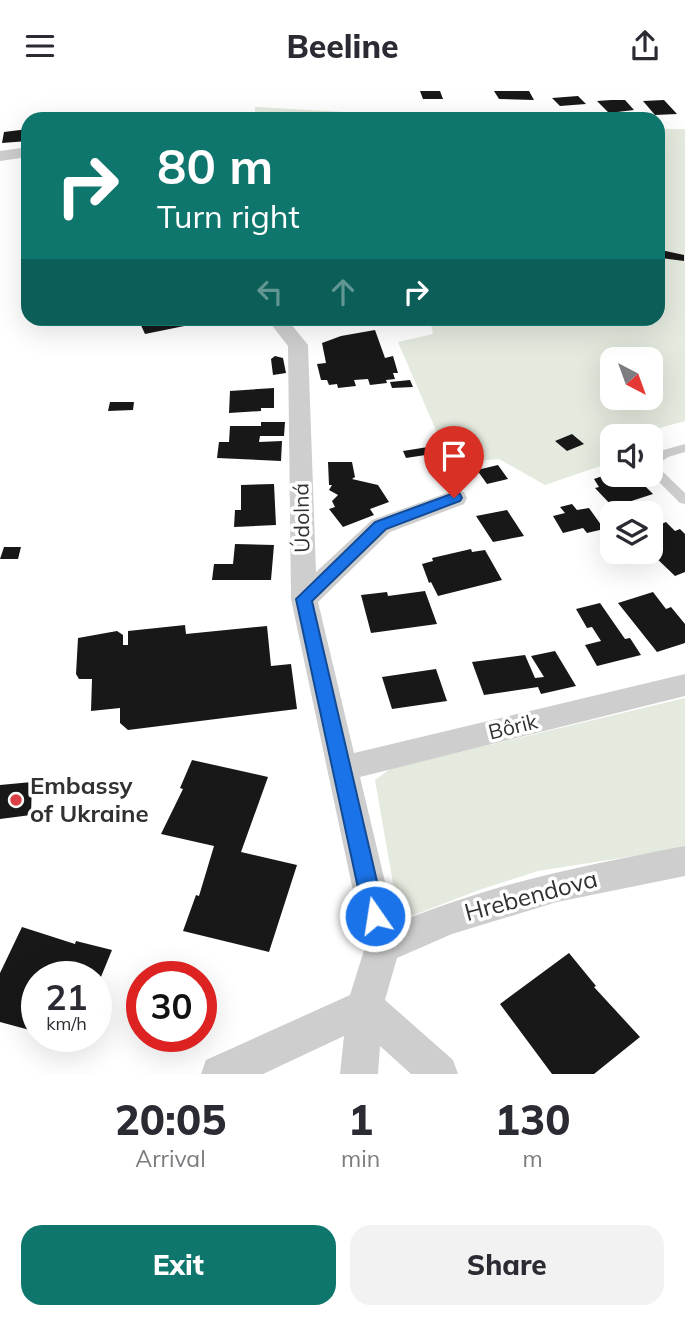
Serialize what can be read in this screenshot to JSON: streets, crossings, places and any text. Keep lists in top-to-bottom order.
{
  "streets": {
    "street": ["Údolná", "Bôrik", "Hrebendova"]
  },
  "crossings": [
    ["Údolná", "Bôrik"],
    ["Údolná", "Hrebendova"]
  ],
  "places": ["Embassy of Ukraine"],
  "north": "bottom right",
  "page": {
    "header": "Beeline",
    "turn": ["80 m", "Turn right"],
    "speed": "21 km/h",
    "limit": "30",
    "eta": [
      "20:05",
      "Arrival",
      "1",
      "min",
      "130",
      "m"
    ],
    "buttons": ["Exit", "Share"]
  }
}
